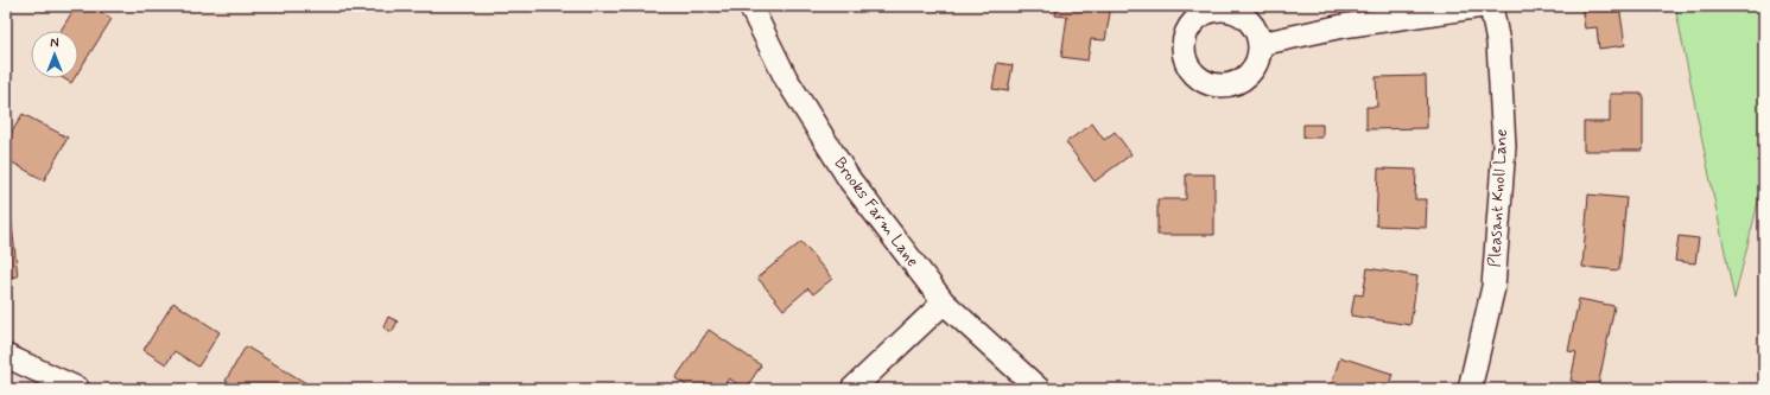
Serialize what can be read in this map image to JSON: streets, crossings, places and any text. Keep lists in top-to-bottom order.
{
  "streets": {
    "street": ["Pleasant Knoll Lane", "Brooks Farm Lane"]
  },
  "north": "top"
}
